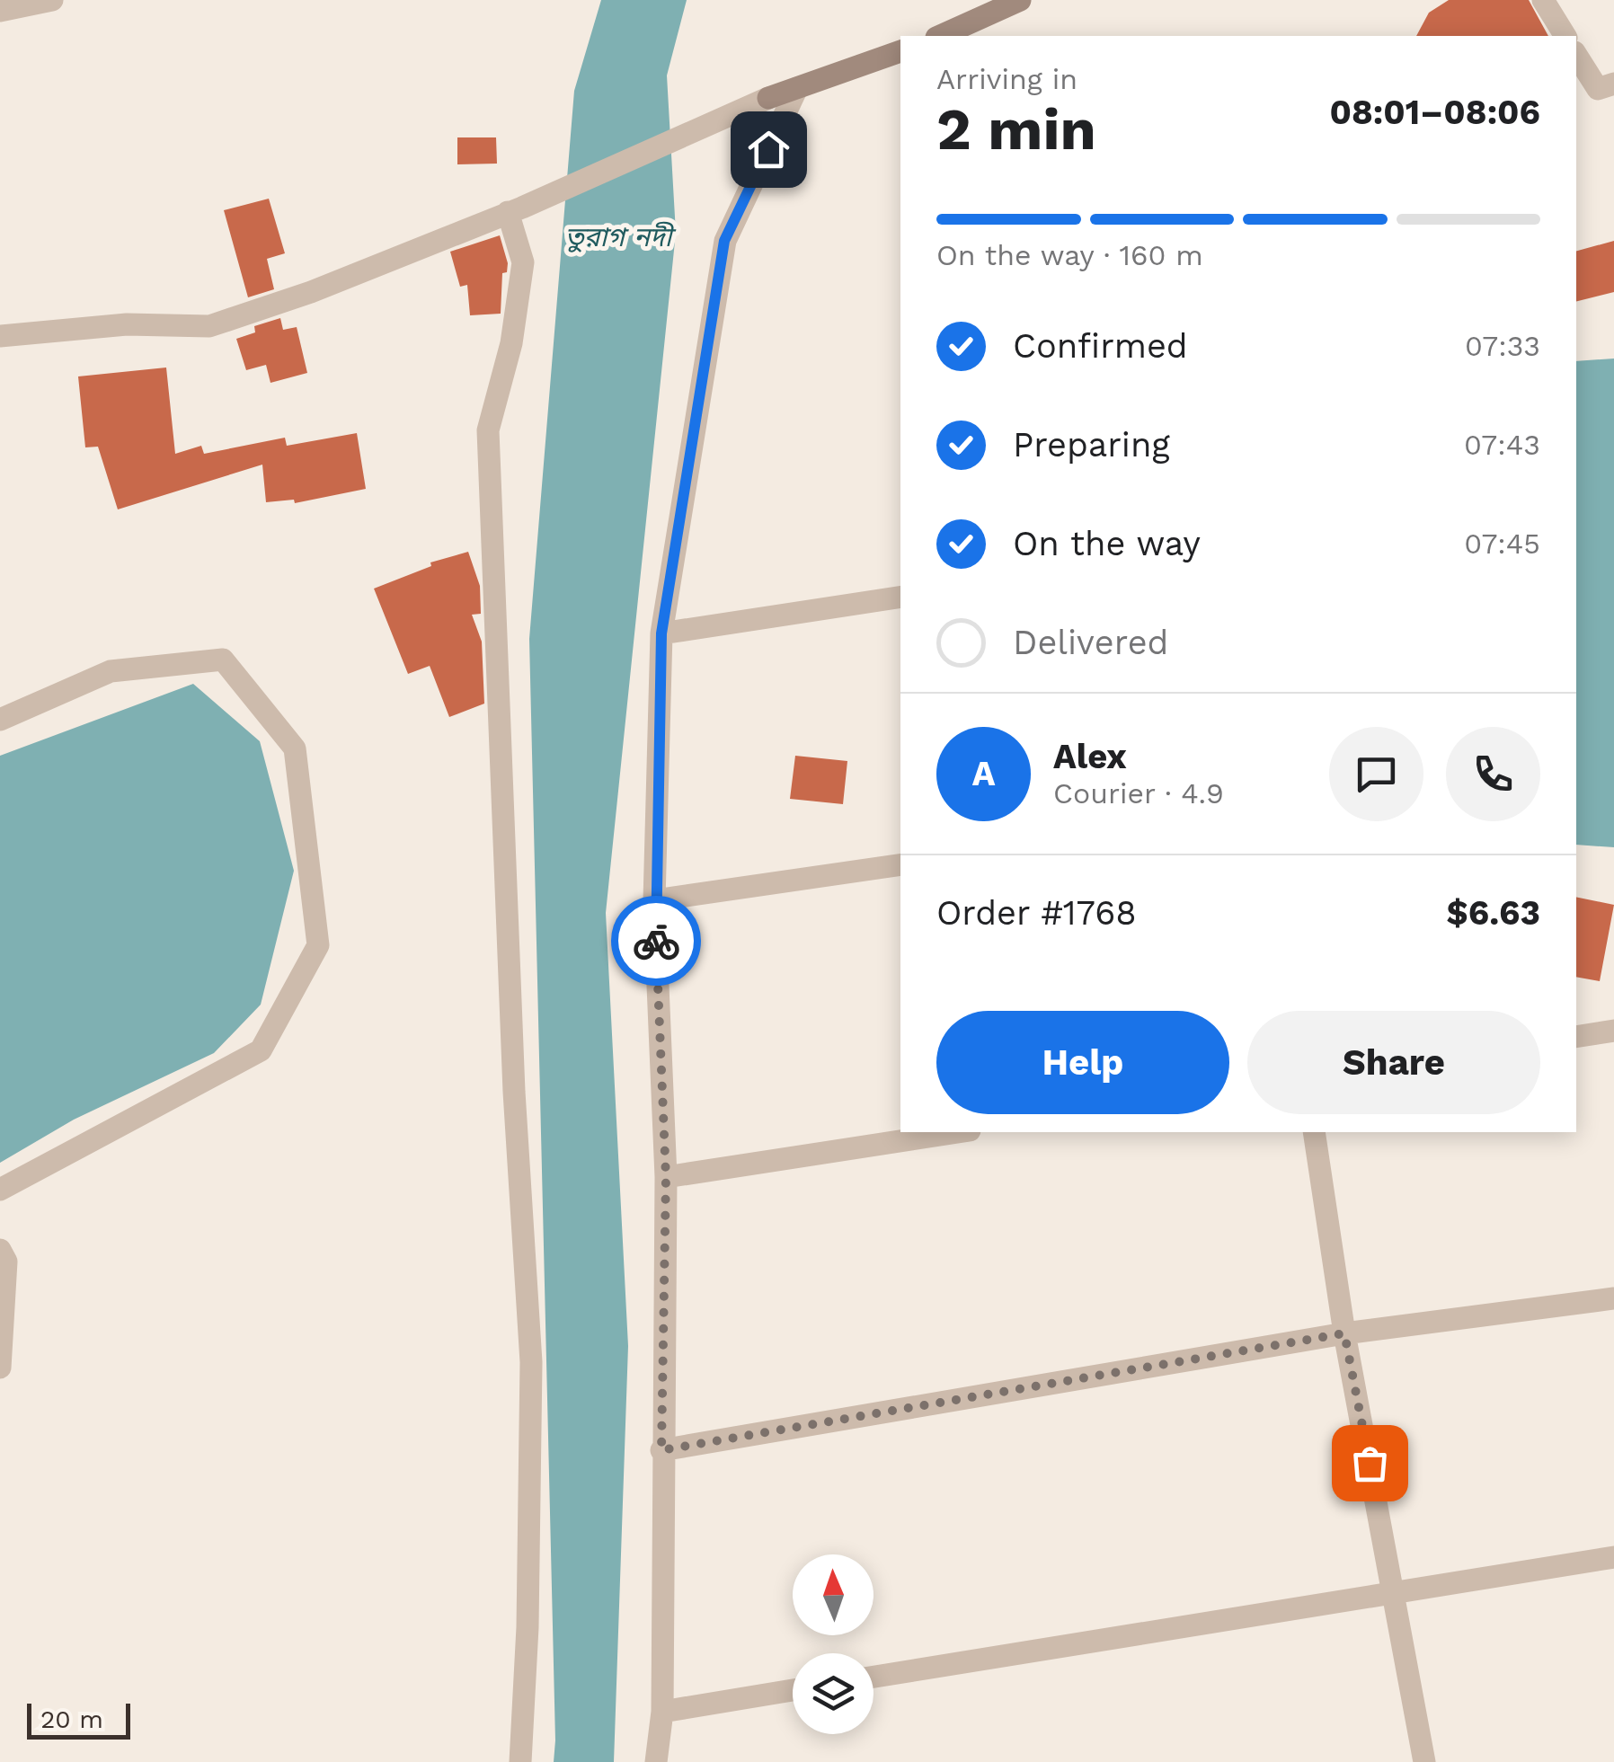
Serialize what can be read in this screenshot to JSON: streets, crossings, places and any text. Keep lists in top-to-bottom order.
{
  "water": ["তুরাগ নদী"],
  "scale_bar": "20 m",
  "north": "top",
  "page": {
    "heading": ["2 min", "Arriving in", "08:01–08:06"],
    "panel": [
      "Alex",
      "Courier · 4.9",
      "Order #1768",
      "$6.63"
    ],
    "bar": "On the way · 160 m",
    "list": [
      ["Confirmed", "07:33"],
      ["Preparing", "07:43"],
      ["On the way", "07:45"],
      "Delivered"
    ],
    "round": "A",
    "buttons": ["Help", "Share"],
    "scale": "20 m"
  }
}
